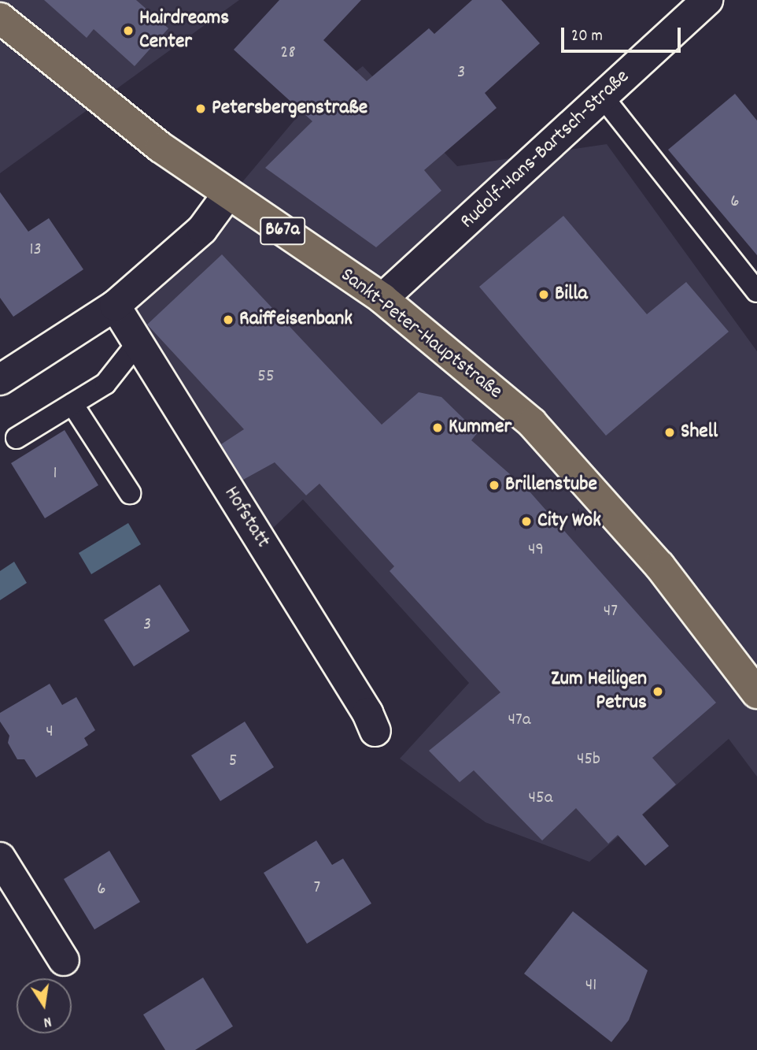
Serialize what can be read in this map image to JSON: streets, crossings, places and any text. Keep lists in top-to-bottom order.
{
  "streets": {
    "main road": ["B67a", "Sankt-Peter-Hauptstraße"],
    "street": ["Rudolf-Hans-Bartsch-Straße", "Hofstatt"]
  },
  "crossings": [
    ["Rudolf-Hans-Bartsch-Straße", "Sankt-Peter-Hauptstraße"]
  ],
  "places": [
    "Hairdreams Center",
    "Petersbergenstraße",
    "Billa",
    "Raiffeisenbank",
    "Kummer",
    "Shell",
    "Brillenstube",
    "City Wok",
    "Zum Heiligen Petrus"
  ],
  "house_numbers": [
    "28",
    "3",
    "6",
    "13",
    "55",
    "1",
    "49",
    "47",
    "3",
    "47a",
    "4",
    "45b",
    "5",
    "45a",
    "7",
    "6",
    "41"
  ],
  "scale_bar": "20 m",
  "north": "bottom"
}
